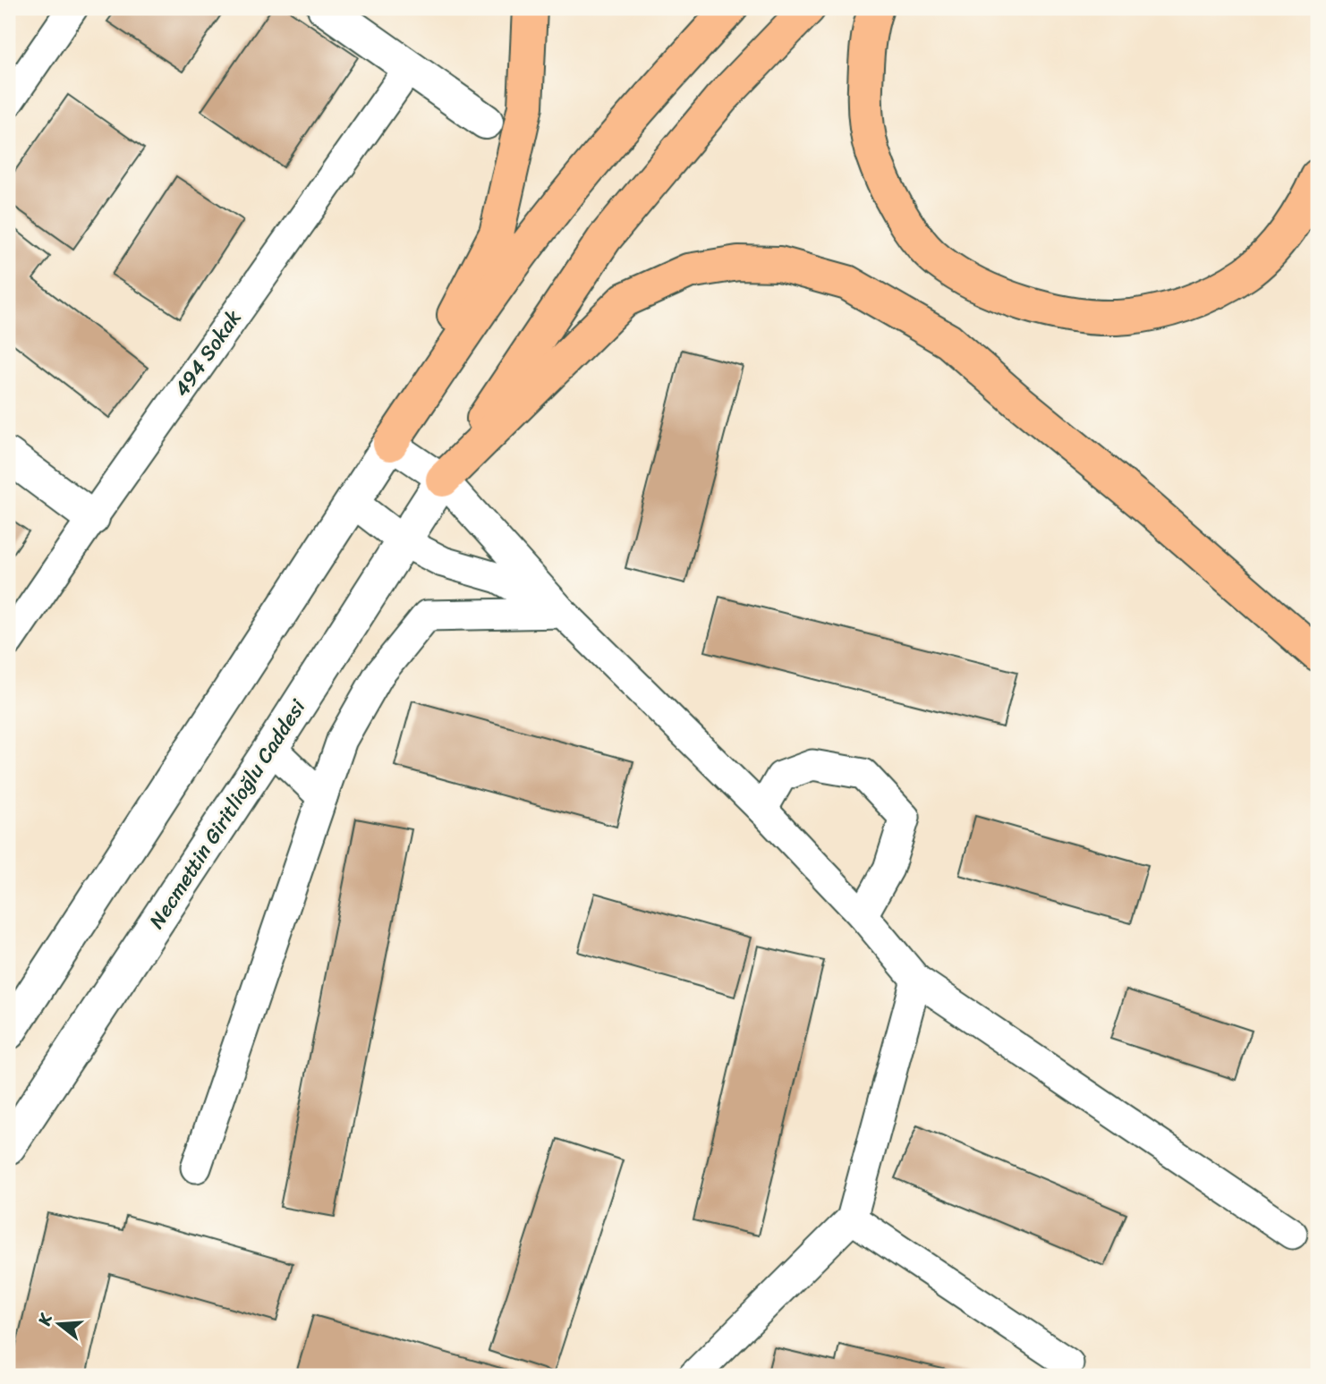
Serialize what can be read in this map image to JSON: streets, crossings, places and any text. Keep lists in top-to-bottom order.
{
  "streets": {
    "street": ["494 Sokak", "Necmettin Giritlioğlu Caddesi"]
  },
  "north": "left"
}
